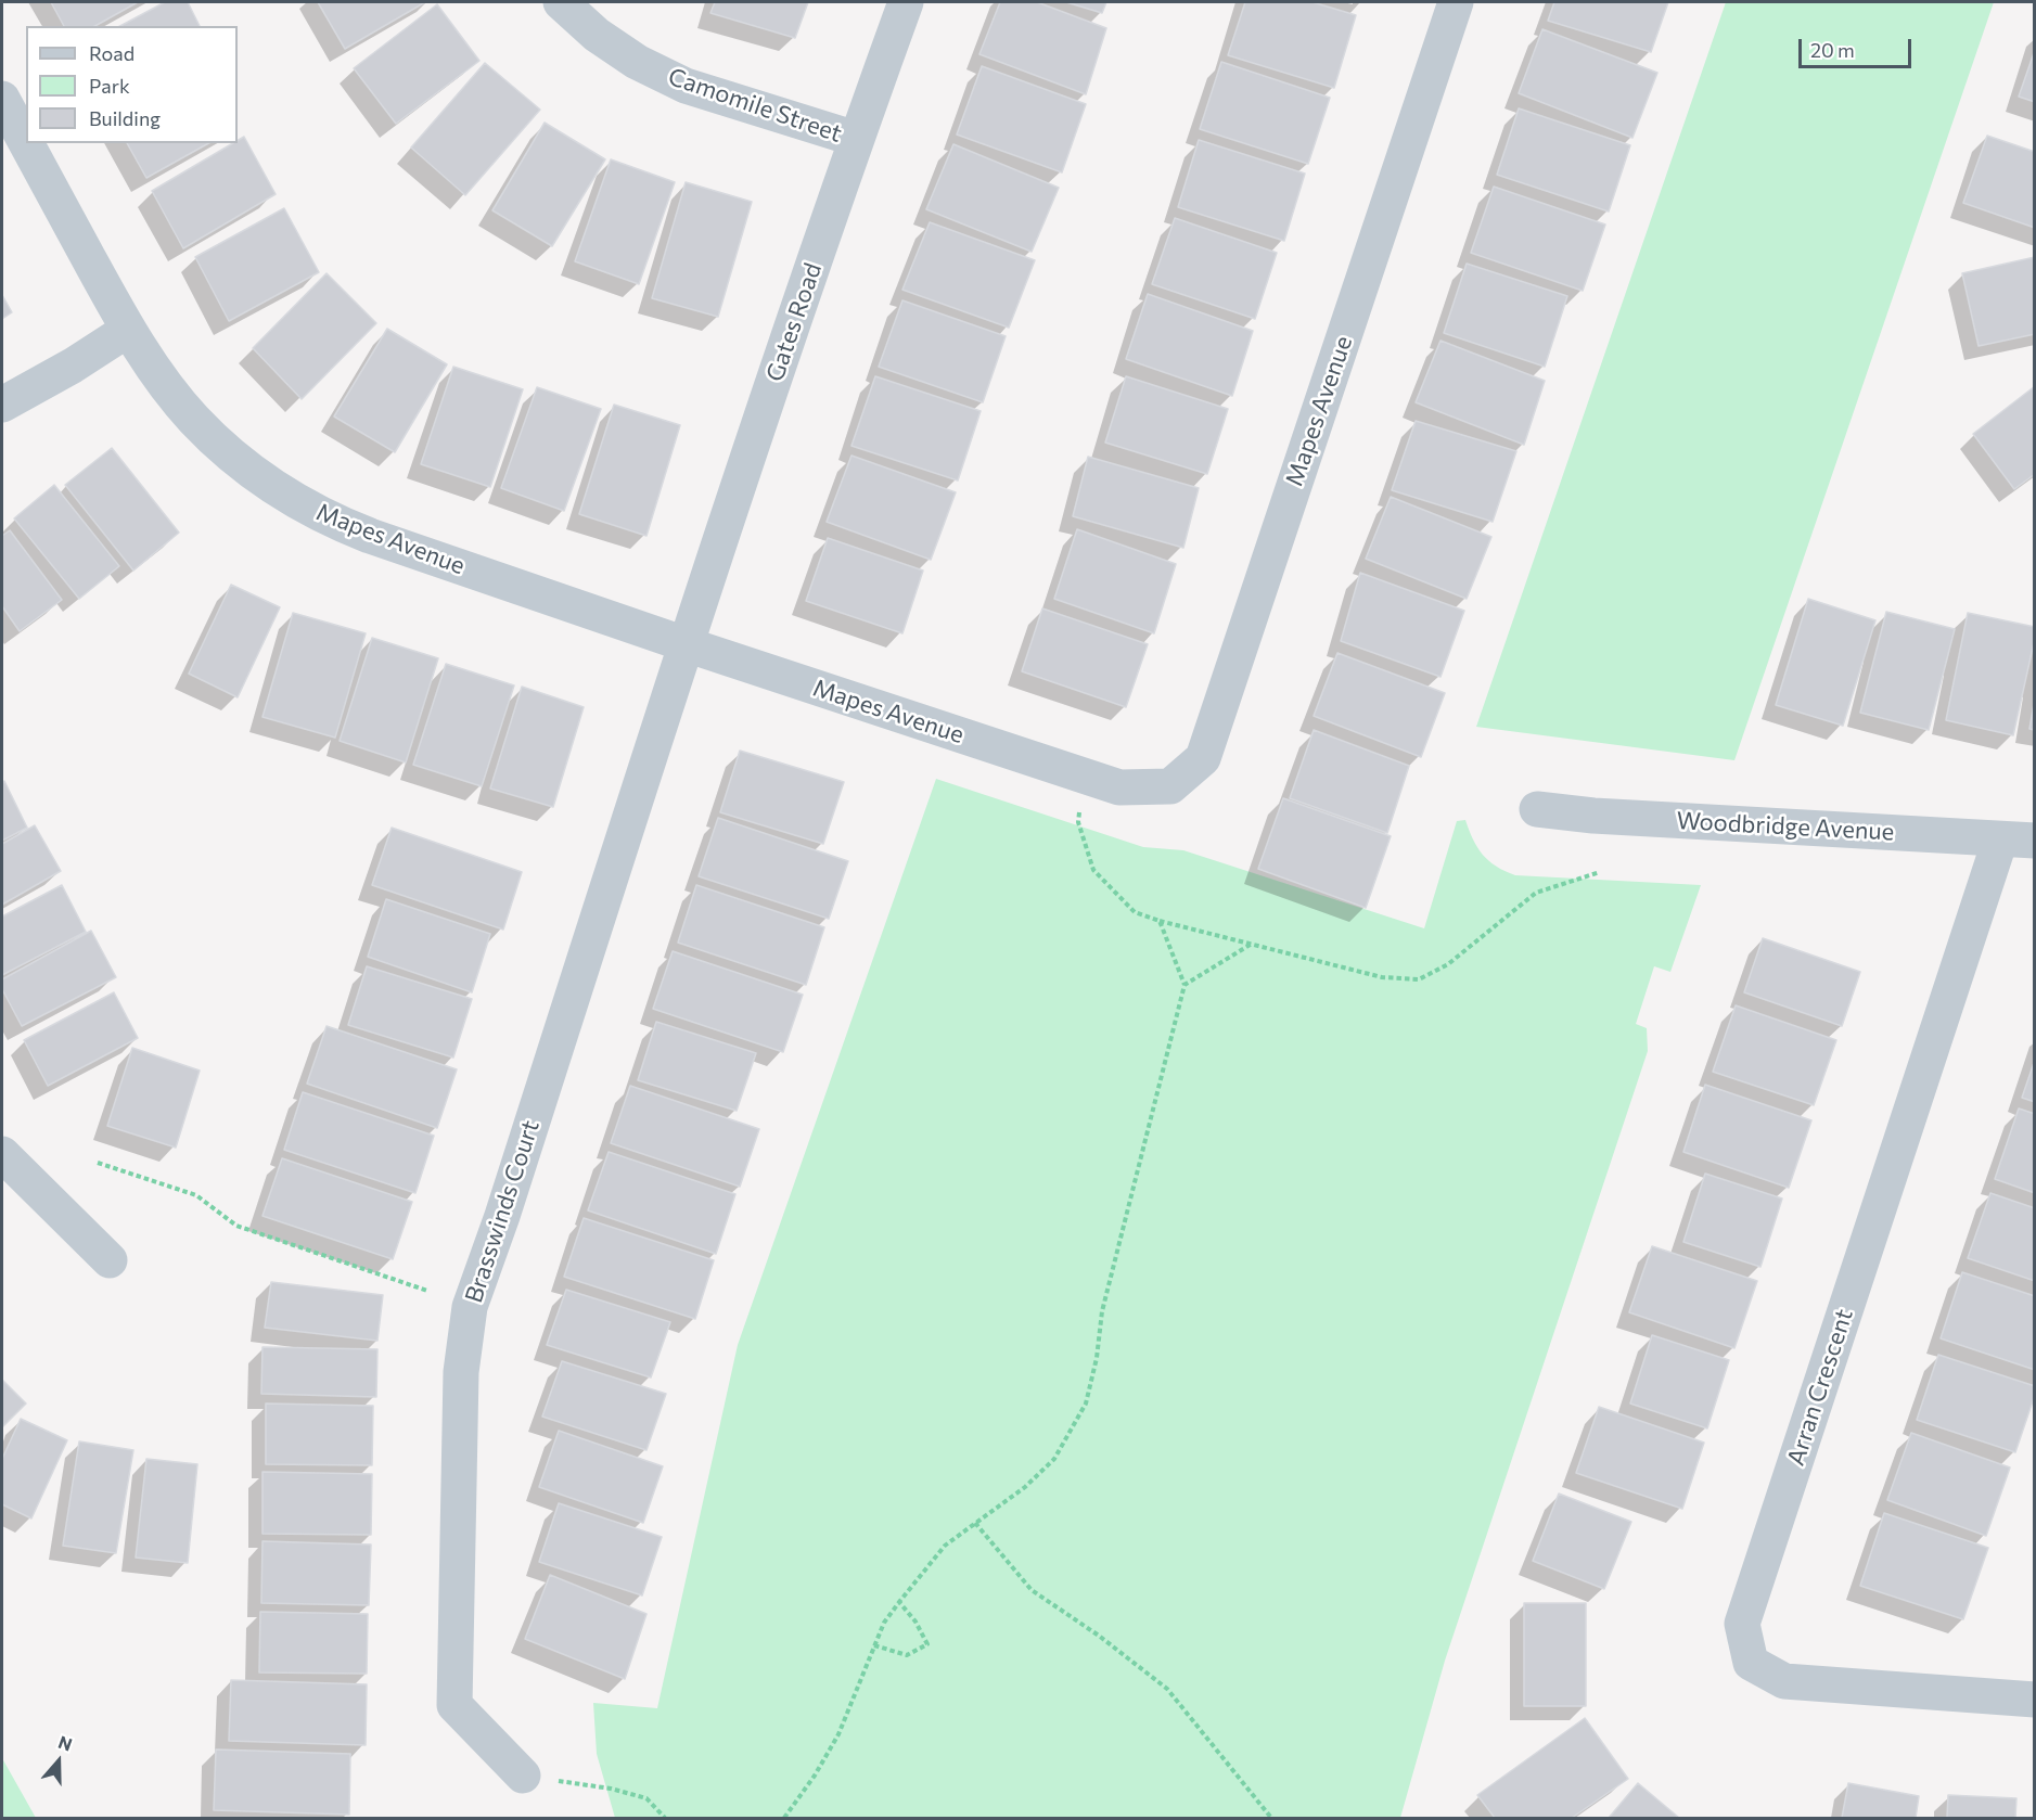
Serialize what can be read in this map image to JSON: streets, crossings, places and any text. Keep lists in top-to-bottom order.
{
  "streets": {
    "street": [
      "Camomile Street",
      "Gates Road",
      "Mapes Avenue",
      "Woodbridge Avenue",
      "Brasswinds Court",
      "Arran Crescent"
    ]
  },
  "crossings": [
    ["Camomile Street", "Gates Road"],
    ["Gates Road", "Mapes Avenue"],
    ["Gates Road", "Brasswinds Court"],
    ["Mapes Avenue", "Brasswinds Court"],
    ["Woodbridge Avenue", "Arran Crescent"]
  ],
  "legend": ["Road", "Park", "Building"],
  "scale_bar": "20 m",
  "north": "top"
}
